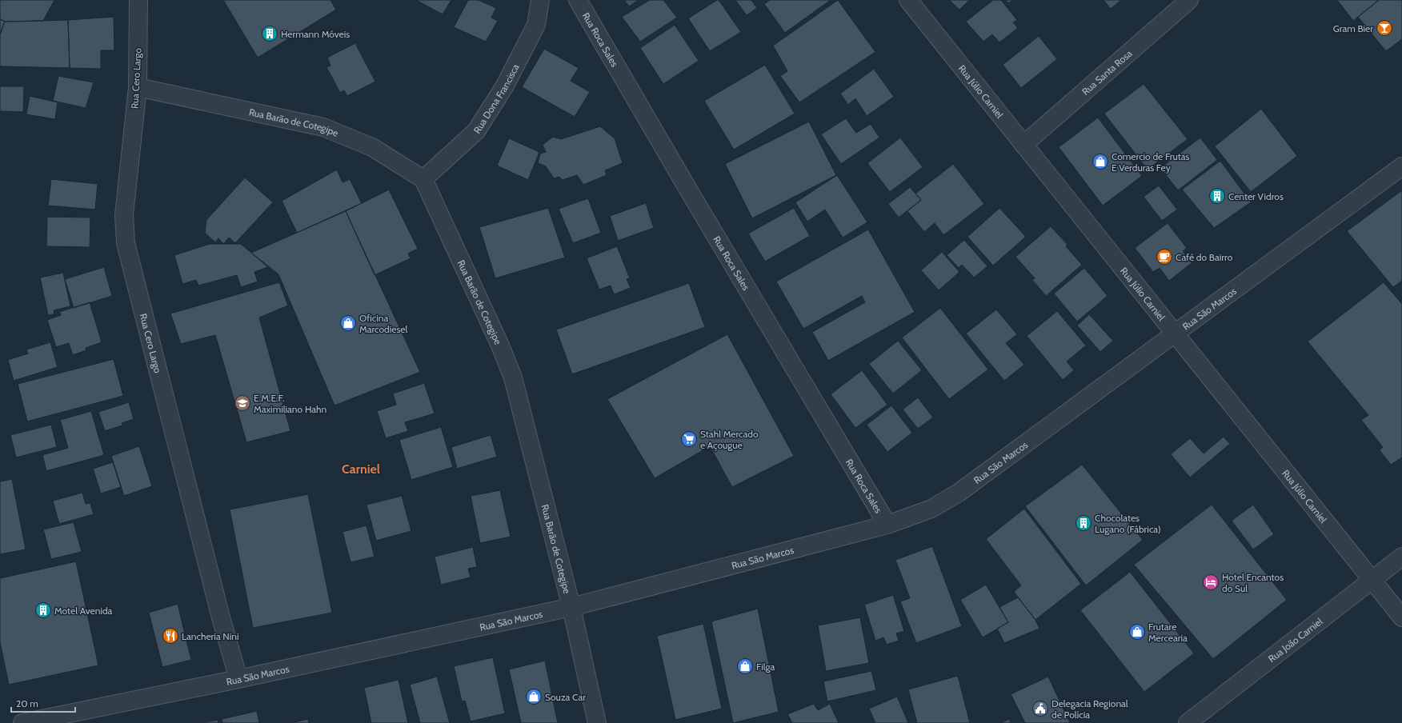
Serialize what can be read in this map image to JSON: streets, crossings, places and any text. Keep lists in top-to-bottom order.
{
  "streets": {
    "street": [
      "Rua Roca Sales",
      "Rua Santa Rosa",
      "Rua Cero Largo",
      "Rua Júlio Carniel",
      "Rua Dona Francisca",
      "Rua Barão de Cotegipe",
      "Rua São Marcos",
      "Rua João Carniel"
    ]
  },
  "crossings": [
    ["Rua Roca Sales", "Rua São Marcos"],
    ["Rua Santa Rosa", "Rua Júlio Carniel"],
    ["Rua Cero Largo", "Rua Barão de Cotegipe"],
    ["Rua Cero Largo", "Rua São Marcos"],
    ["Rua Júlio Carniel", "Rua São Marcos"],
    ["Rua Júlio Carniel", "Rua João Carniel"],
    ["Rua Dona Francisca", "Rua Barão de Cotegipe"],
    ["Rua Barão de Cotegipe", "Rua São Marcos"]
  ],
  "districts": ["Carniel"],
  "places": {
    "bar": ["Gram Bier"],
    "building": [
      "Hermann Móveis",
      "Center Vidros",
      "Chocolates Lugano (Fábrica)",
      "Motel Avenida"
    ],
    "shop": [
      "Comercio de Frutas E Verduras Fey",
      "Oficina Marcodiesel",
      "Frutare Mercearia",
      "Filga",
      "Souza Car"
    ],
    "cafe": ["Café do Bairro"],
    "school or university": ["E.M.E.F. Maximiliano Hahn"],
    "supermarket": ["Stahl Mercado e Açougue"],
    "hotel": ["Hotel Encantos do Sul"],
    "restaurant": ["Lancheria Nini"],
    "public building": ["Delegacia Regional de Polícia"]
  },
  "scale_bar": "20 m"
}
